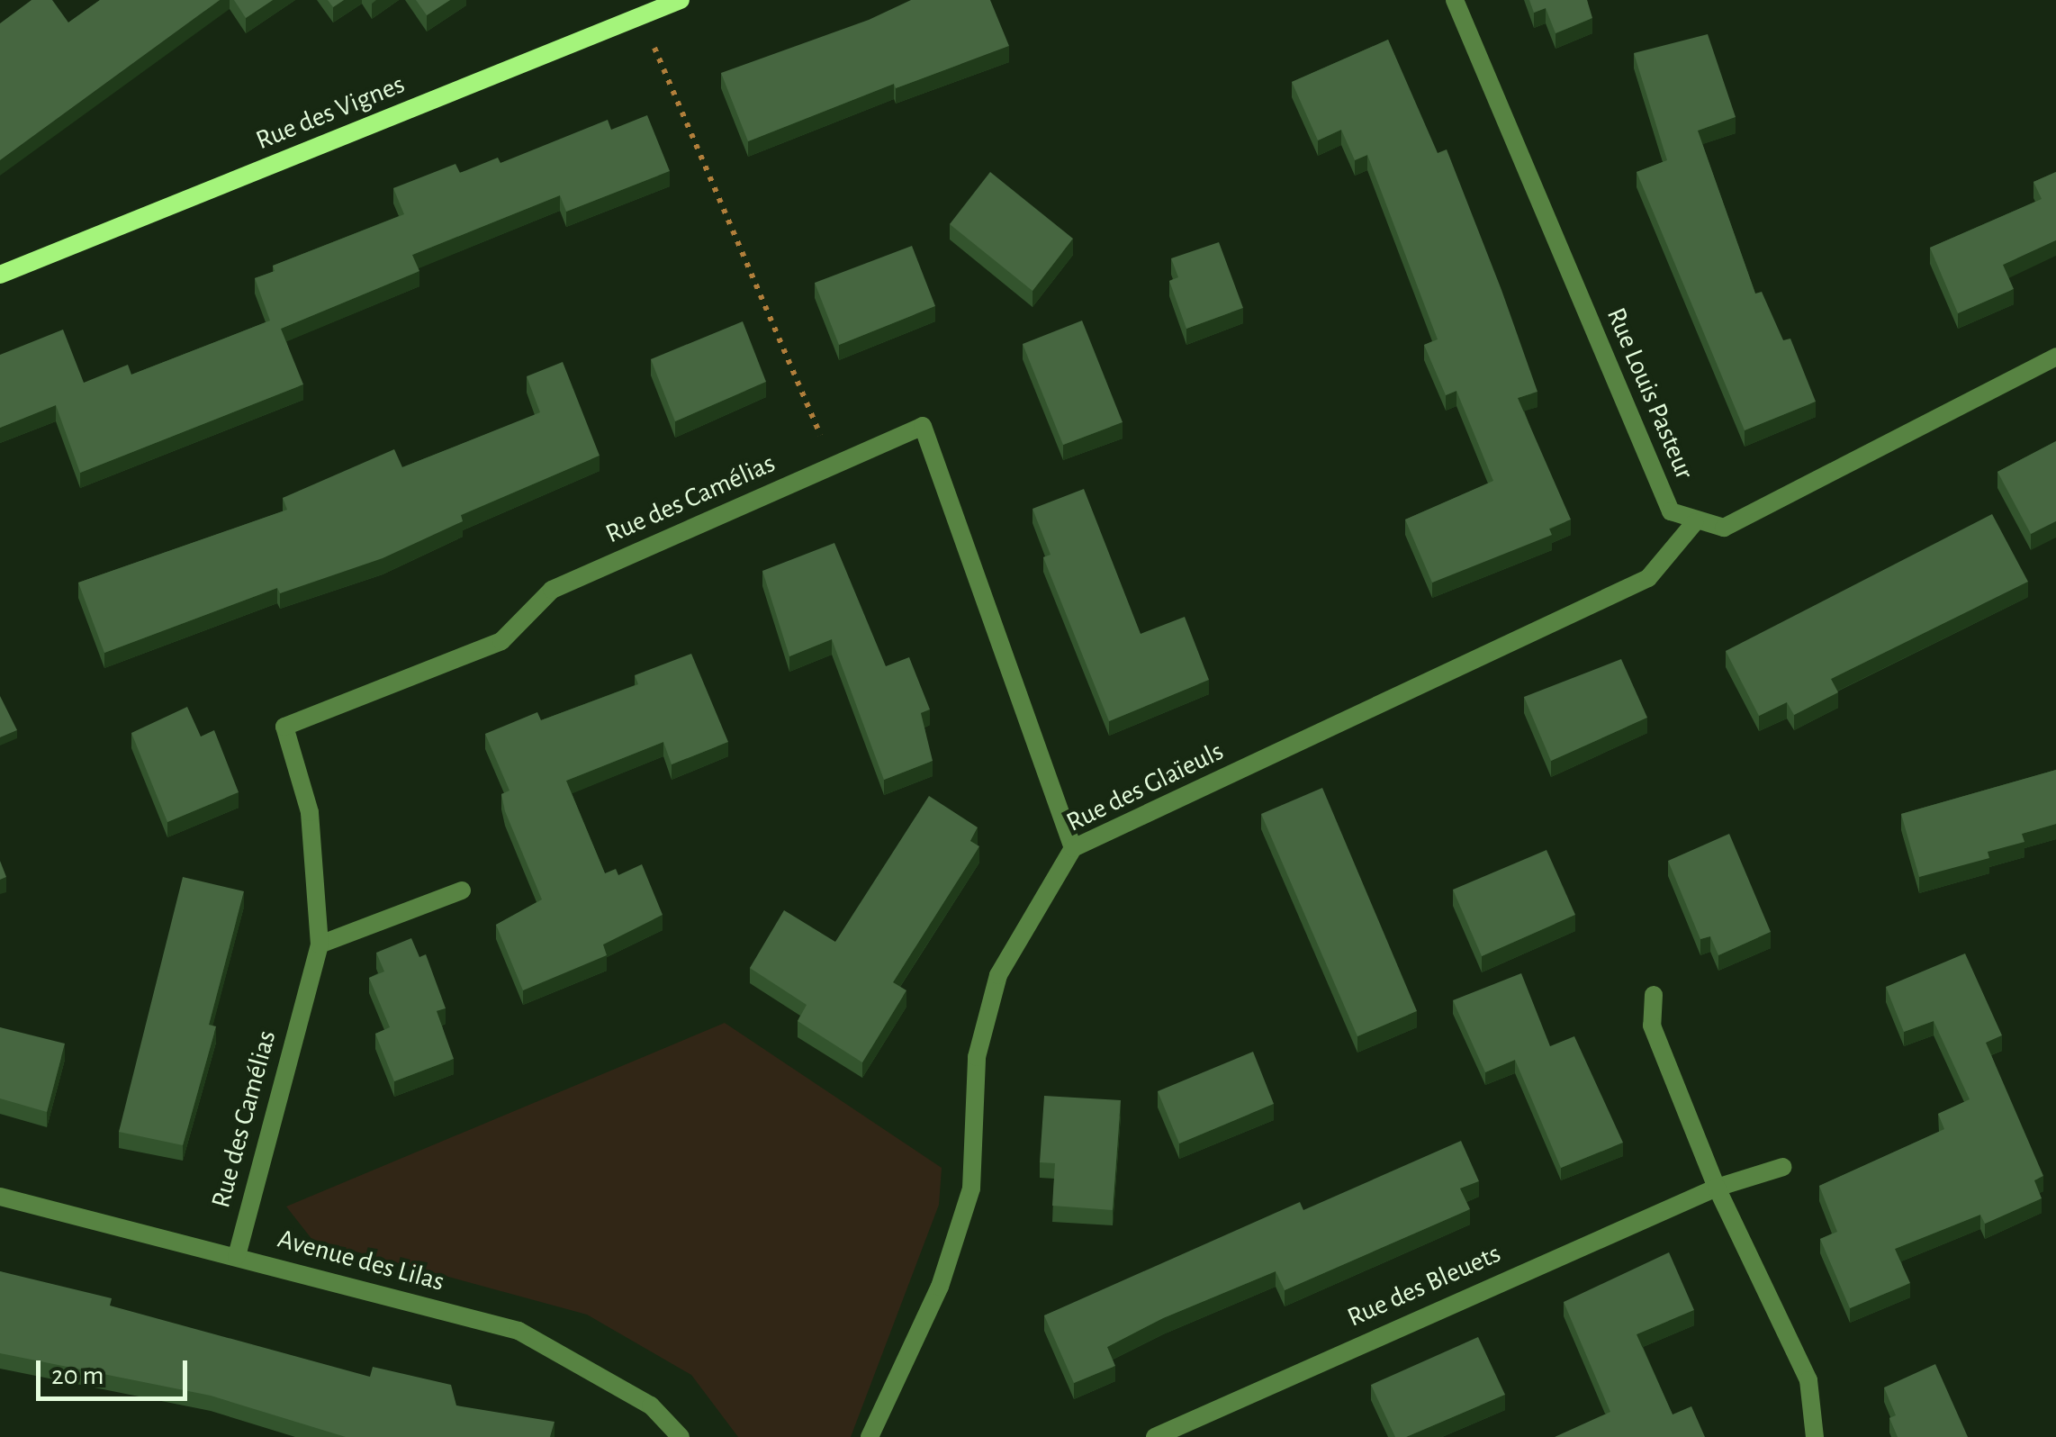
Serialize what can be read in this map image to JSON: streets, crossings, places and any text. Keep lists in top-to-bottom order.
{
  "streets": {
    "street": [
      "Rue des Vignes",
      "Rue Louis Pasteur",
      "Rue des Camélias",
      "Rue des Glaïeuls",
      "Avenue des Lilas",
      "Rue des Bleuets"
    ]
  },
  "crossings": [
    ["Rue Louis Pasteur", "Rue des Glaïeuls"],
    ["Rue des Camélias", "Rue des Glaïeuls"],
    ["Rue des Camélias", "Avenue des Lilas"]
  ],
  "scale_bar": "20 m"
}
